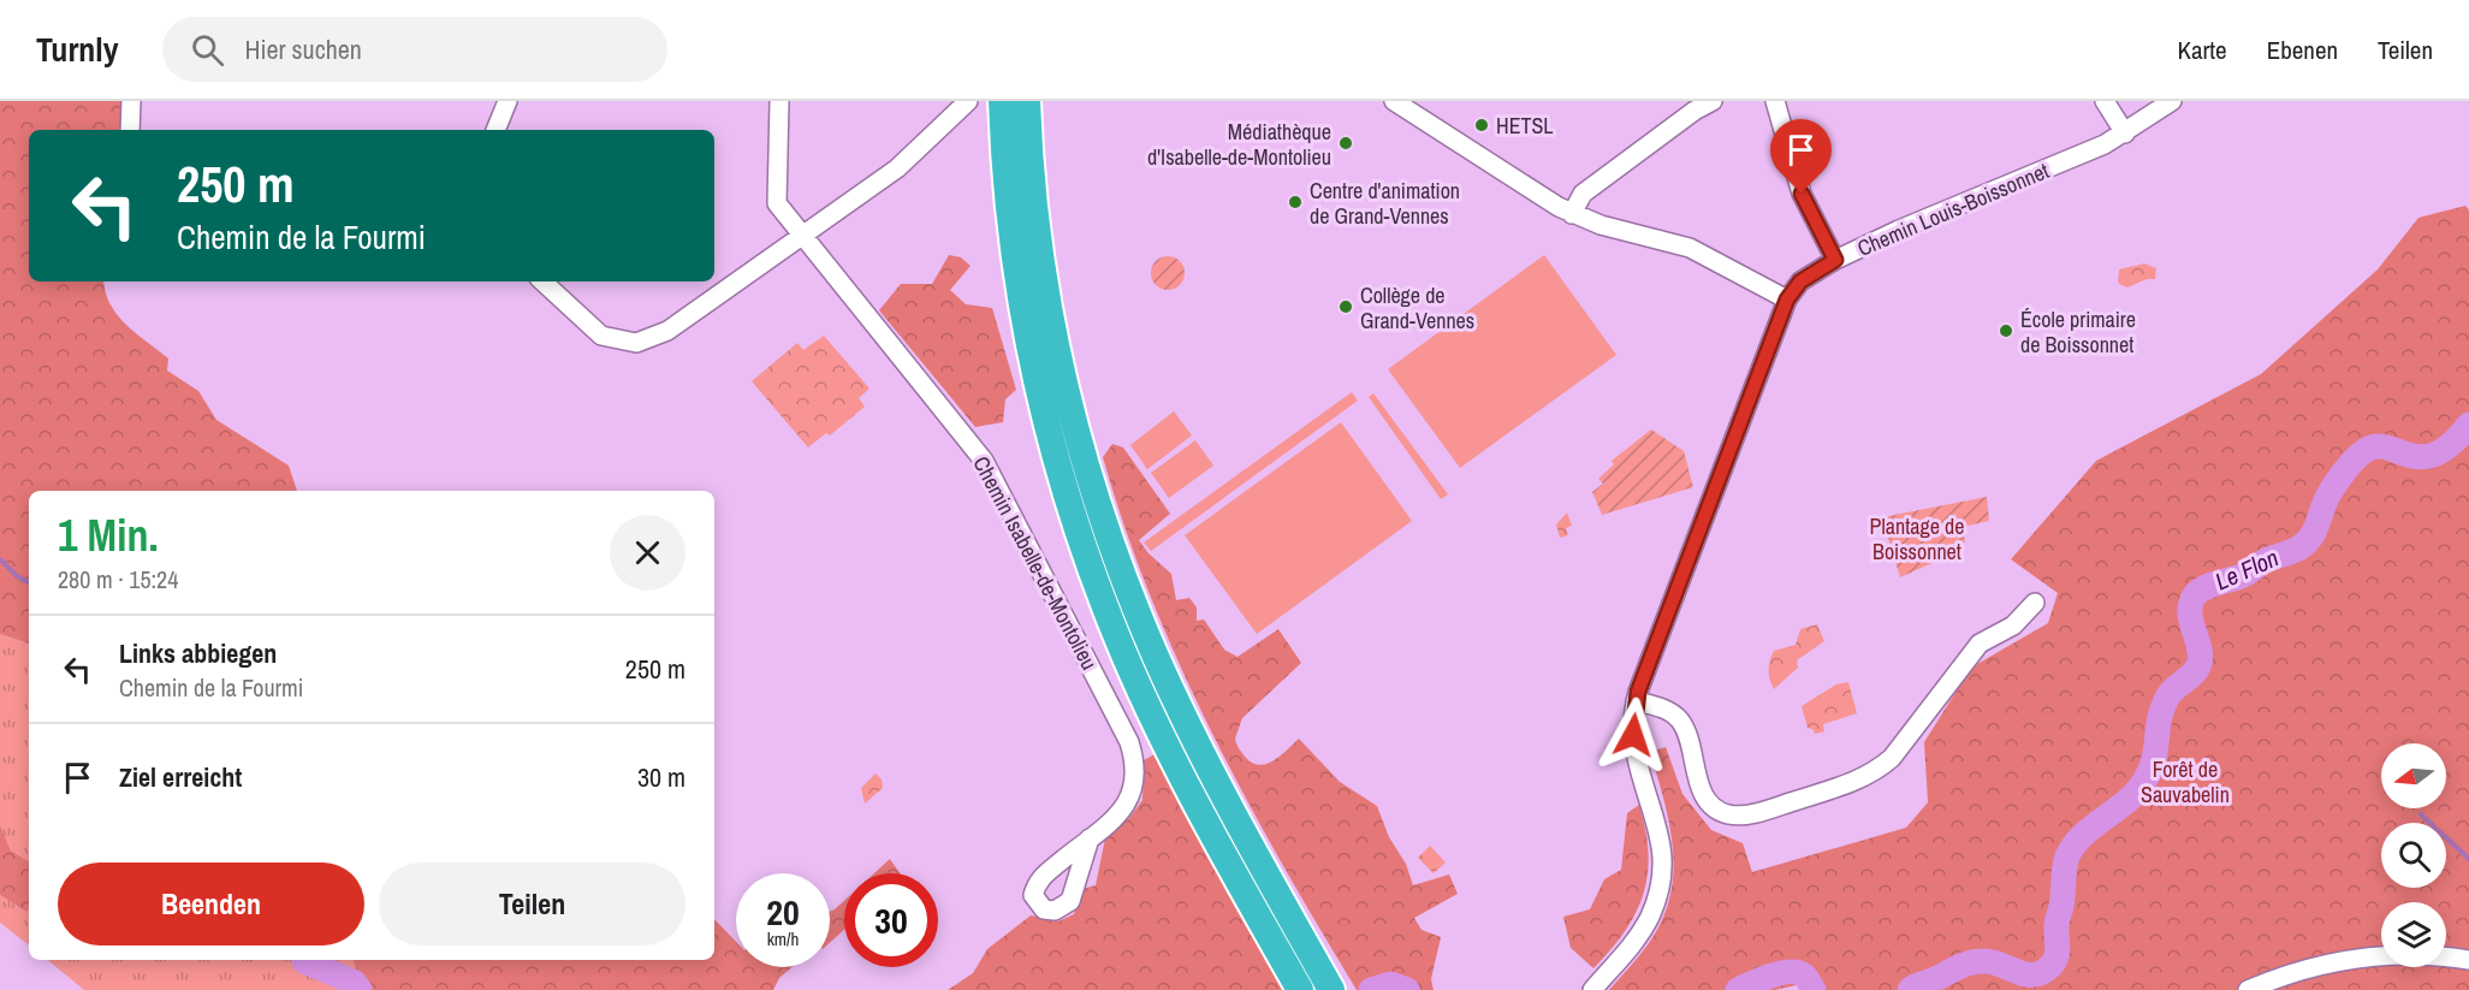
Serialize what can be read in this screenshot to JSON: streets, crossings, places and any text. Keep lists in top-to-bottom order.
{
  "streets": {
    "street": ["Chemin Louis-Boissonnet", "Chemin Isabelle-de-Montolieu"]
  },
  "water": ["Le Flon"],
  "parks": ["Plantage de Boissonnet", "Forêt de Sauvabelin"],
  "places": [
    "HETSL",
    "Médiathèque d'Isabelle-de-Montolieu",
    "Centre d'animation de Grand-Vennes",
    "Collège de Grand-Vennes",
    "École primaire de Boissonnet"
  ],
  "north": "left",
  "page": {
    "header": "Turnly",
    "search": "Hier suchen",
    "nav": ["Karte", "Ebenen", "Teilen"],
    "turn": ["250 m", "Chemin de la Fourmi"],
    "heading": ["1 Min.", "280 m · 15:24"],
    "list": [
      {
        "name": "Links abbiegen",
        "note": "Chemin de la Fourmi",
        "value": "250 m"
      },
      {
        "name": "Ziel erreicht",
        "value": "30 m"
      }
    ],
    "buttons": ["Beenden", "Teilen"],
    "speed": "20 km/h",
    "limit": "30"
  }
}
